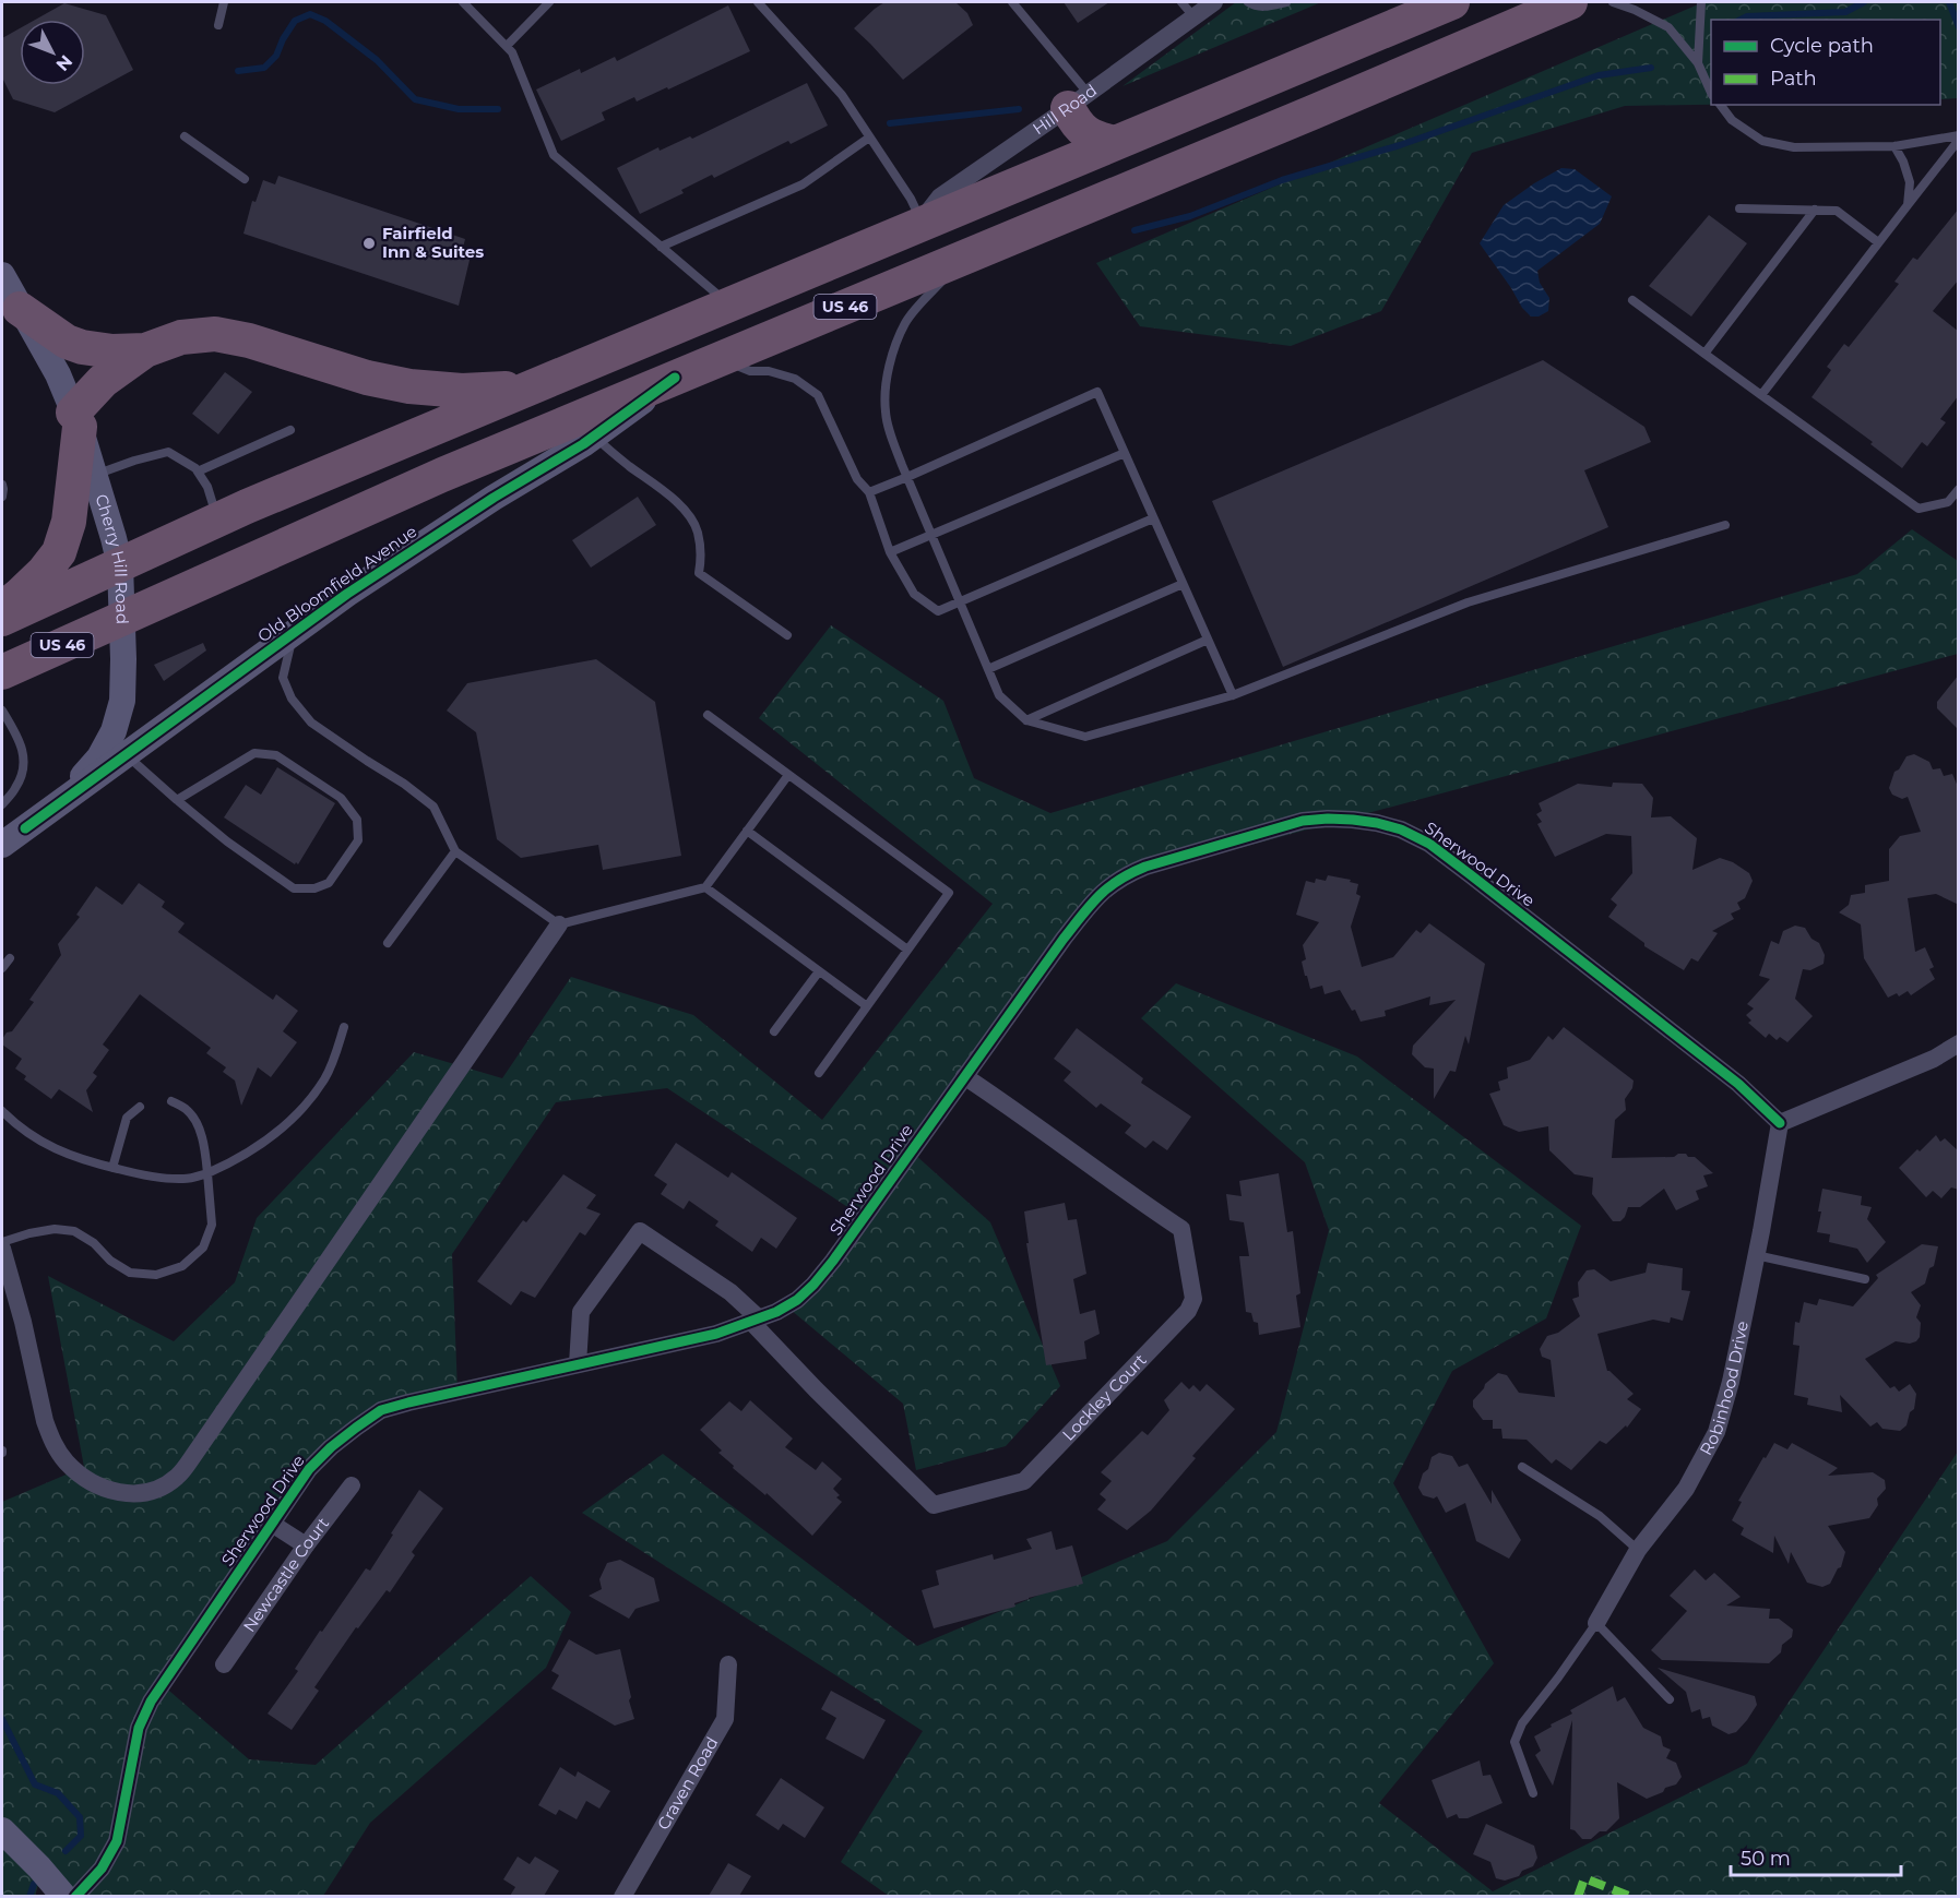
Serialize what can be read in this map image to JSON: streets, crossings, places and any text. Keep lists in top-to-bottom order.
{
  "streets": {
    "highway": ["US 46"],
    "street": [
      "Hill Road",
      "Cherry Hill Road",
      "Old Bloomfield Avenue",
      "Sherwood Drive",
      "Robinhood Drive",
      "Lockley Court",
      "Newcastle Court",
      "Craven Road"
    ]
  },
  "crossings": [
    ["Hill Road", "US 46"],
    ["US 46", "Cherry Hill Road"],
    ["US 46", "Old Bloomfield Avenue"],
    ["Cherry Hill Road", "Old Bloomfield Avenue"],
    ["Sherwood Drive", "Robinhood Drive"],
    ["Sherwood Drive", "Lockley Court"]
  ],
  "places": ["Fairfield Inn & Suites"],
  "legend": ["Cycle path", "Path"],
  "scale_bar": "50 m",
  "north": "bottom right"
}
